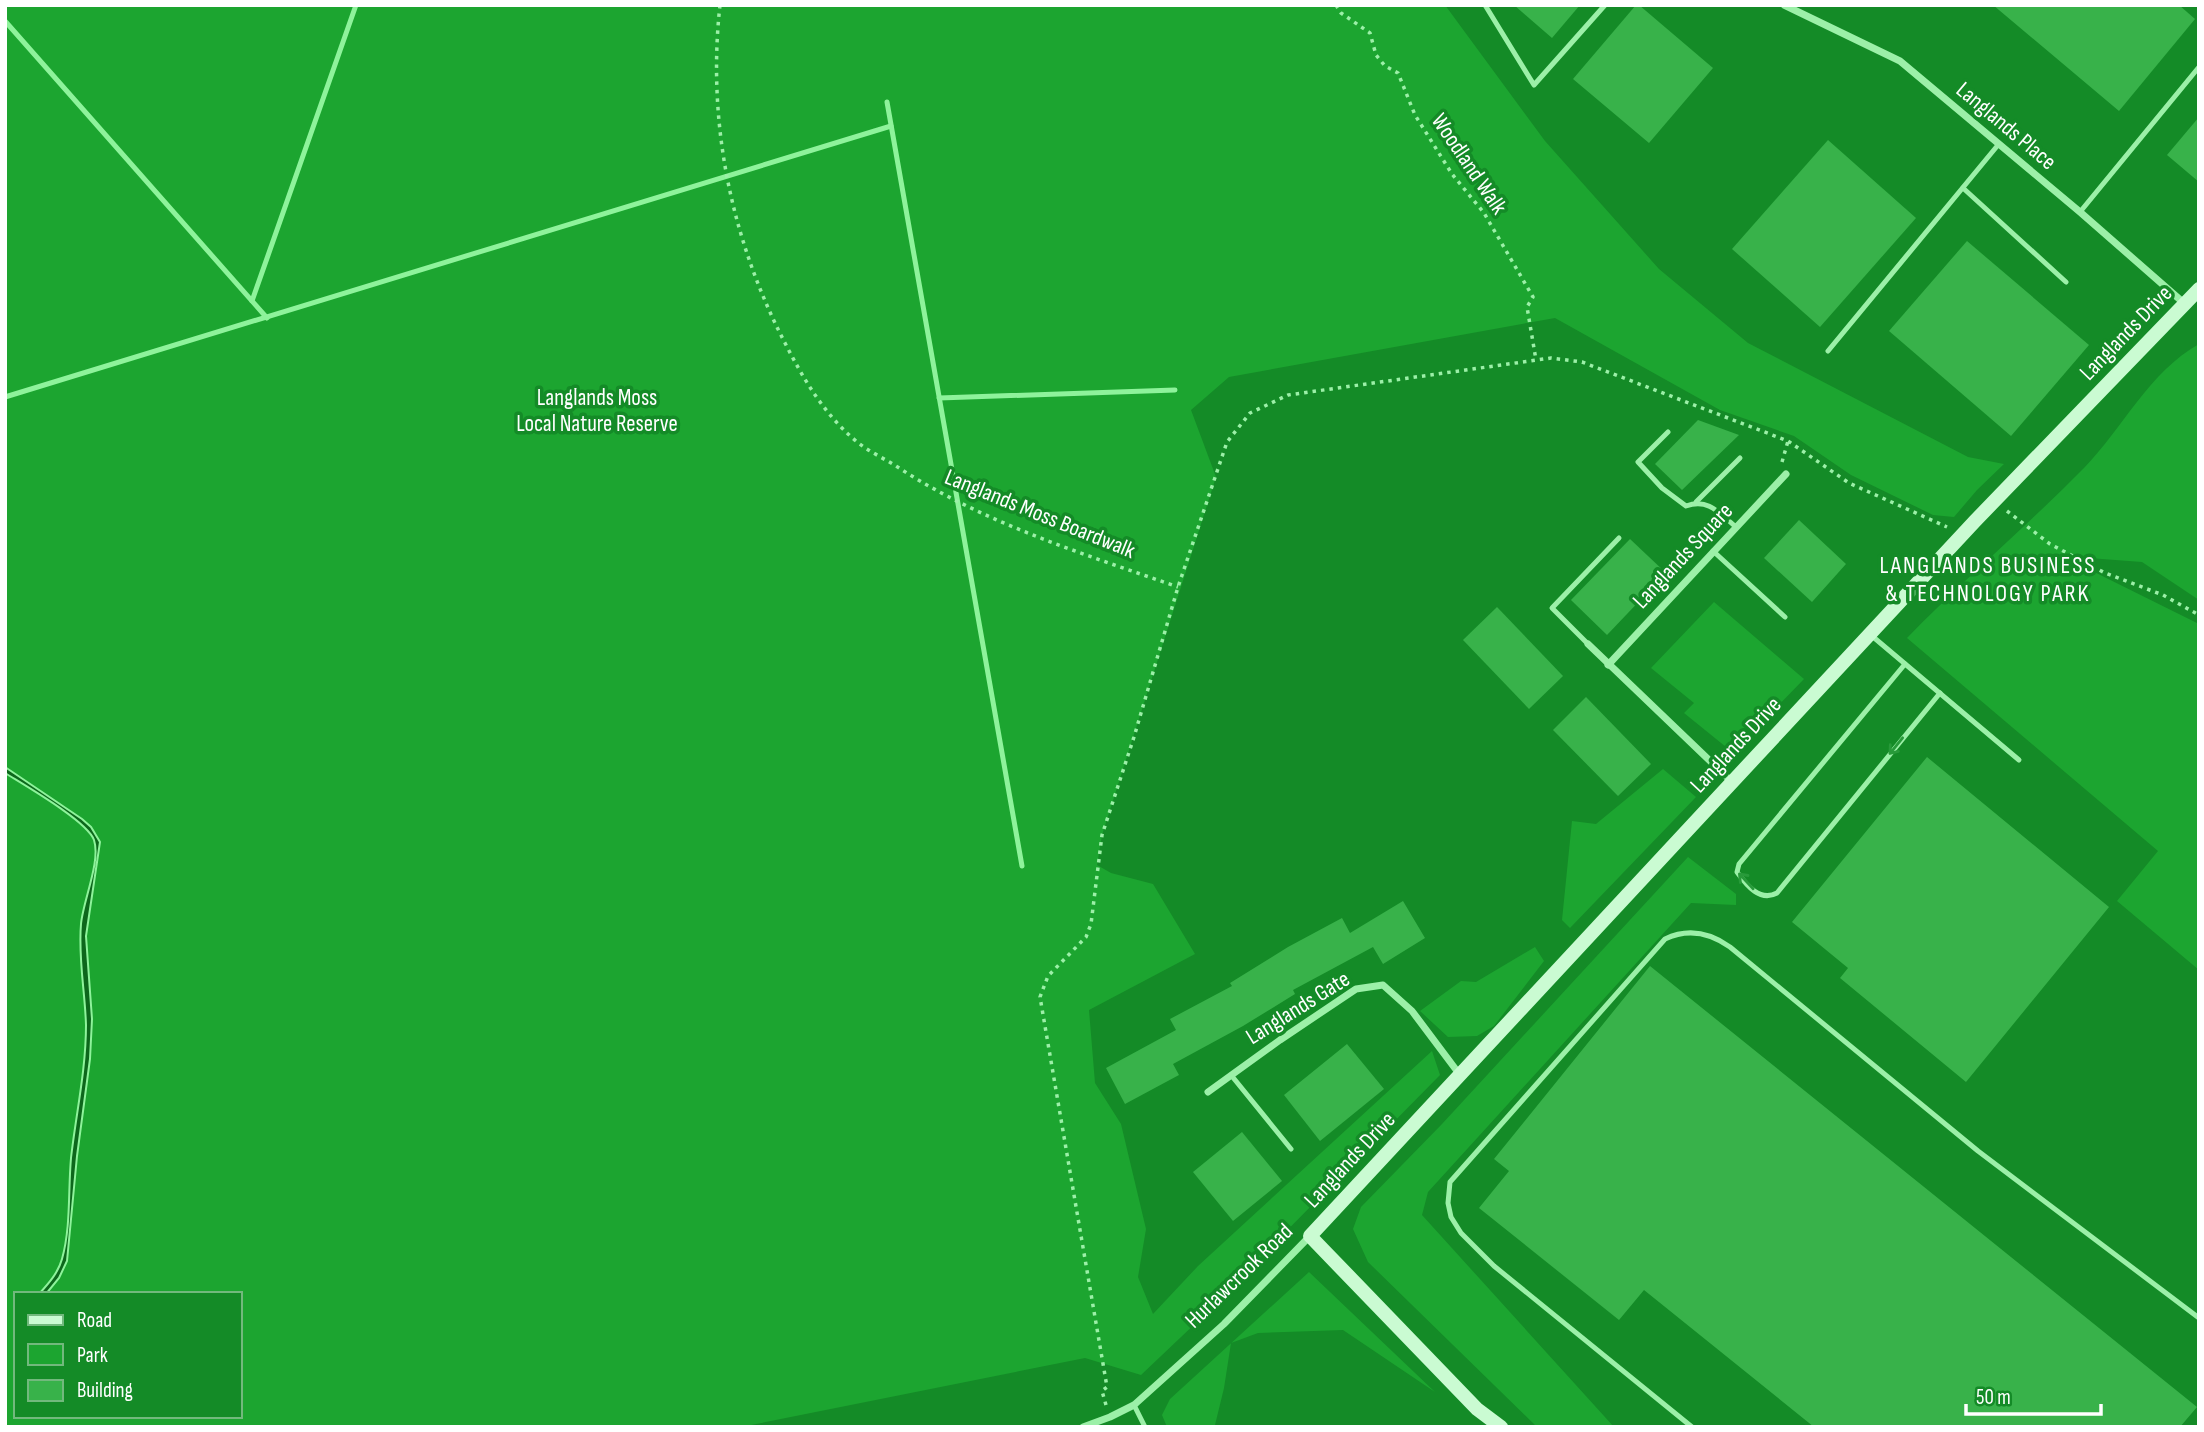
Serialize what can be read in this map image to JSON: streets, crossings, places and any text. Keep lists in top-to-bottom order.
{
  "streets": {
    "street": [
      "Langlands Place",
      "Langlands Drive",
      "Langlands Square",
      "Langlands Gate",
      "Hurlawcrook Road"
    ],
    "path": ["Woodland Walk", "Langlands Moss Boardwalk"]
  },
  "crossings": [
    ["Langlands Place", "Langlands Drive"],
    ["Langlands Drive", "Langlands Gate"],
    ["Langlands Drive", "Hurlawcrook Road"]
  ],
  "districts": ["LANGLANDS BUSINESS & TECHNOLOGY PARK"],
  "parks": ["Langlands Moss Local Nature Reserve"],
  "legend": ["Road", "Park", "Building"],
  "scale_bar": "50 m"
}
